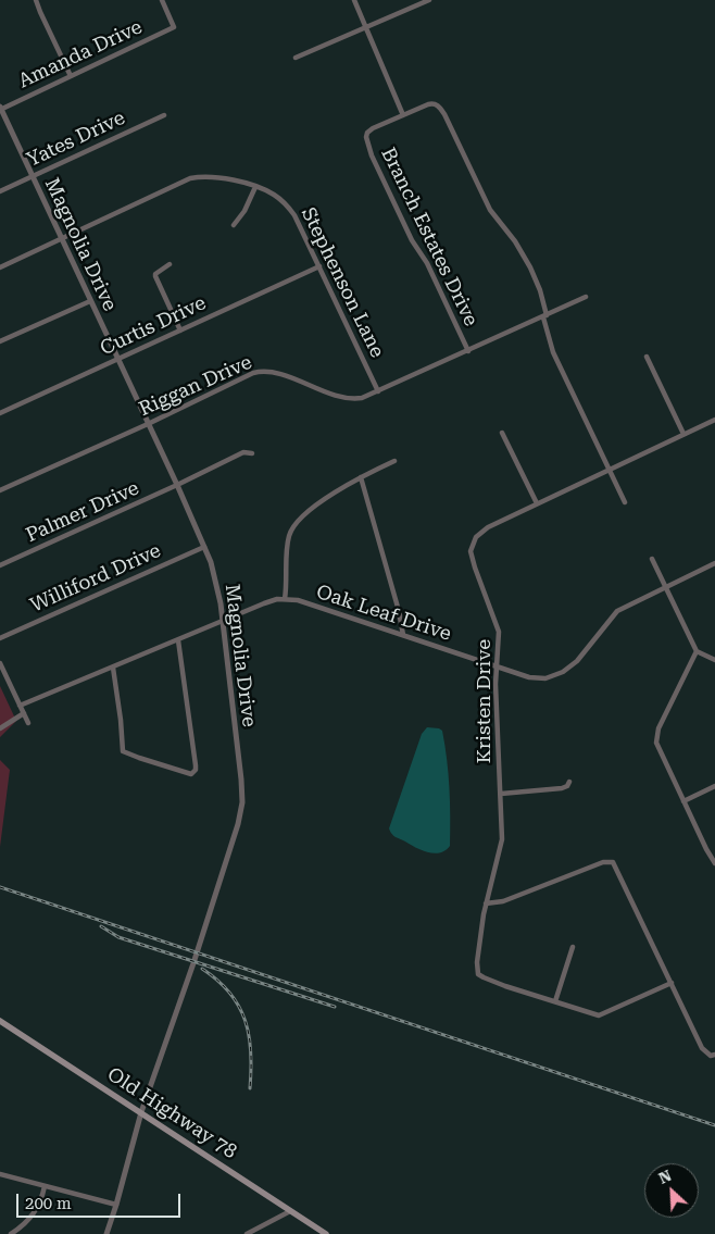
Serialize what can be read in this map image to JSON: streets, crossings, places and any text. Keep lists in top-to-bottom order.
{
  "streets": {
    "main road": ["Old Highway 78"],
    "street": [
      "Amanda Drive",
      "Yates Drive",
      "Branch Estates Drive",
      "Magnolia Drive",
      "Stephenson Lane",
      "Curtis Drive",
      "Riggan Drive",
      "Palmer Drive",
      "Williford Drive",
      "Oak Leaf Drive",
      "Kristen Drive"
    ]
  },
  "crossings": [
    ["Amanda Drive", "Magnolia Drive"],
    ["Yates Drive", "Magnolia Drive"],
    ["Branch Estates Drive", "Riggan Drive"],
    ["Magnolia Drive", "Stephenson Lane"],
    ["Magnolia Drive", "Curtis Drive"],
    ["Magnolia Drive", "Riggan Drive"],
    ["Magnolia Drive", "Palmer Drive"],
    ["Magnolia Drive", "Williford Drive"],
    ["Magnolia Drive", "Oak Leaf Drive"],
    ["Magnolia Drive", "Old Highway 78"],
    ["Stephenson Lane", "Curtis Drive"],
    ["Stephenson Lane", "Riggan Drive"],
    ["Oak Leaf Drive", "Kristen Drive"]
  ],
  "scale_bar": "200 m",
  "north": "top left"
}
